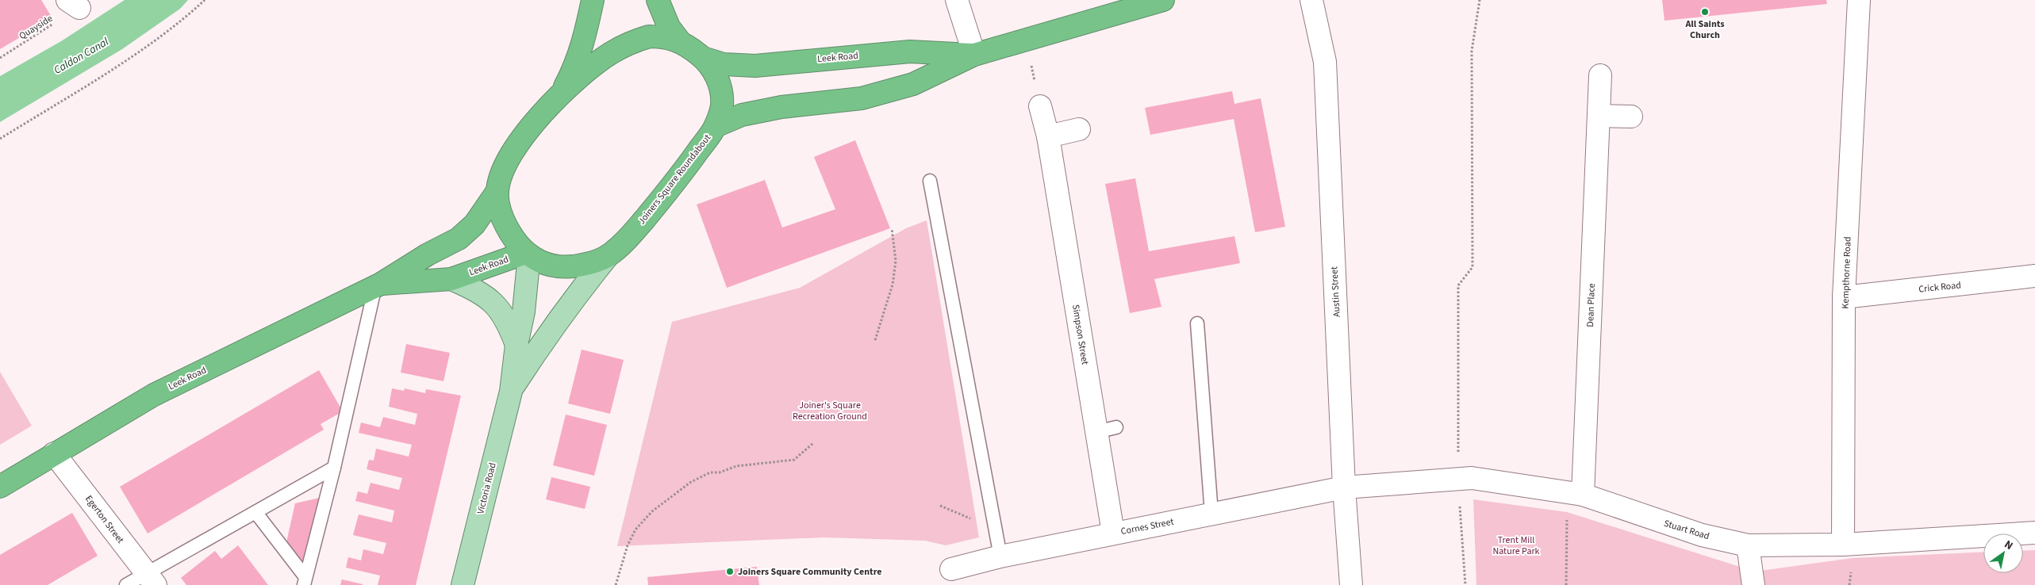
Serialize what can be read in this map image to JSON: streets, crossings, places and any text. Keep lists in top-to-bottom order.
{
  "streets": {
    "highway": ["Leek Road", "Joiners Square Roundabout"],
    "main road": ["Victoria Road"],
    "street": [
      "Kempthorne Road",
      "Crick Road",
      "Austin Street",
      "Dean Place",
      "Simpson Street",
      "Egerton Street",
      "Cornes Street",
      "Stuart Road"
    ],
    "path": ["Quayside"]
  },
  "crossings": [
    ["Leek Road", "Joiners Square Roundabout"],
    ["Leek Road", "Victoria Road"],
    ["Leek Road", "Egerton Street"],
    ["Joiners Square Roundabout", "Victoria Road"],
    ["Kempthorne Road", "Crick Road"],
    ["Kempthorne Road", "Stuart Road"],
    ["Austin Street", "Cornes Street"],
    ["Austin Street", "Stuart Road"],
    ["Dean Place", "Stuart Road"],
    ["Simpson Street", "Cornes Street"],
    ["Cornes Street", "Stuart Road"]
  ],
  "water": ["Caldon Canal"],
  "parks": ["Joiner's Square Recreation Ground", "Trent Mill Nature Park"],
  "places": ["All Saints Church", "Joiners Square Community Centre"],
  "north": "top right"
}
